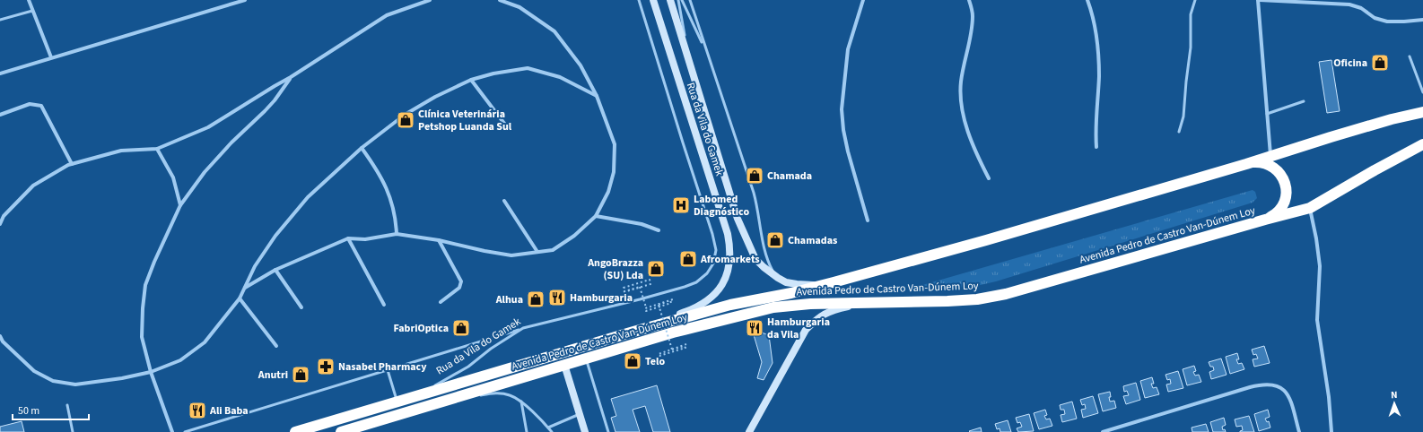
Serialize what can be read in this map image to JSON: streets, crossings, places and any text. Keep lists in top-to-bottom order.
{
  "streets": {
    "highway": ["Avenida Pedro de Castro Van-Dúnem Loy"],
    "main road": ["Rua da Vila do Gamek"]
  },
  "crossings": [
    ["Rua da Vila do Gamek", "Avenida Pedro de Castro Van-Dúnem Loy"]
  ],
  "places": {
    "shop": [
      "Oficina",
      "Clínica Veterinária Petshop Luanda Sul",
      "Chamada",
      "Chamadas",
      "Afromarkets",
      "AngoBrazza (SU) Lda",
      "Alhua",
      "FabriOptica",
      "Telo",
      "Anutri"
    ],
    "hospital": ["Labomed Diagnóstico"],
    "restaurant": ["Hamburgaria", "Hamburgaria da Vila", "Ali Baba"],
    "pharmacy": ["Nasabel Pharmacy"]
  },
  "scale_bar": "50 m",
  "north": "top"
}
